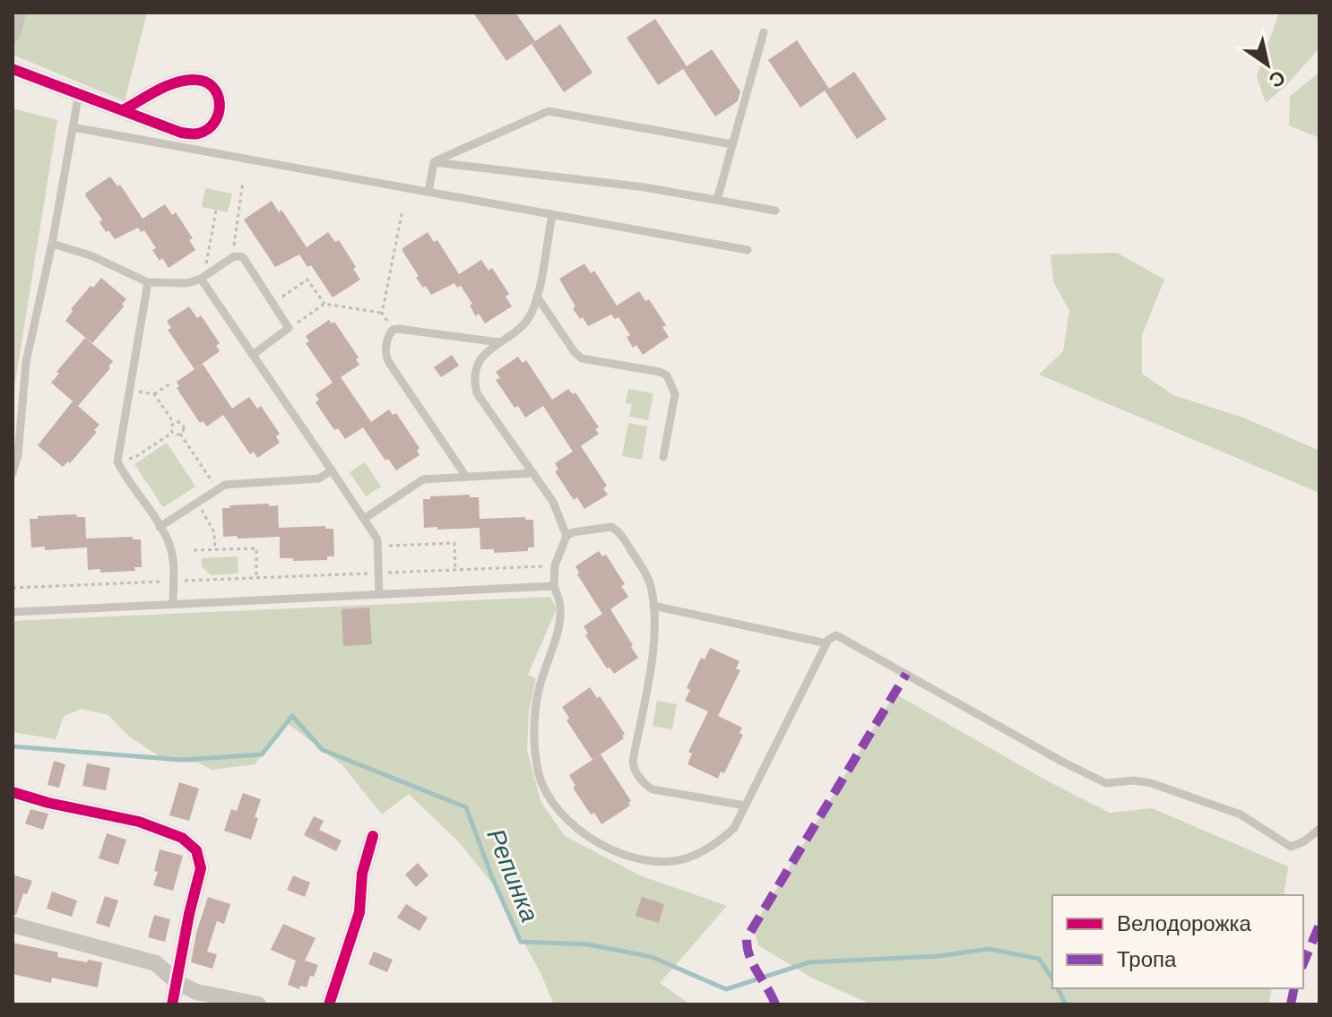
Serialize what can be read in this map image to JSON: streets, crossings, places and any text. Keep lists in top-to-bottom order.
{
  "water": ["Репинка"],
  "legend": ["Велодорожка", "Тропа"],
  "north": "bottom right"
}
